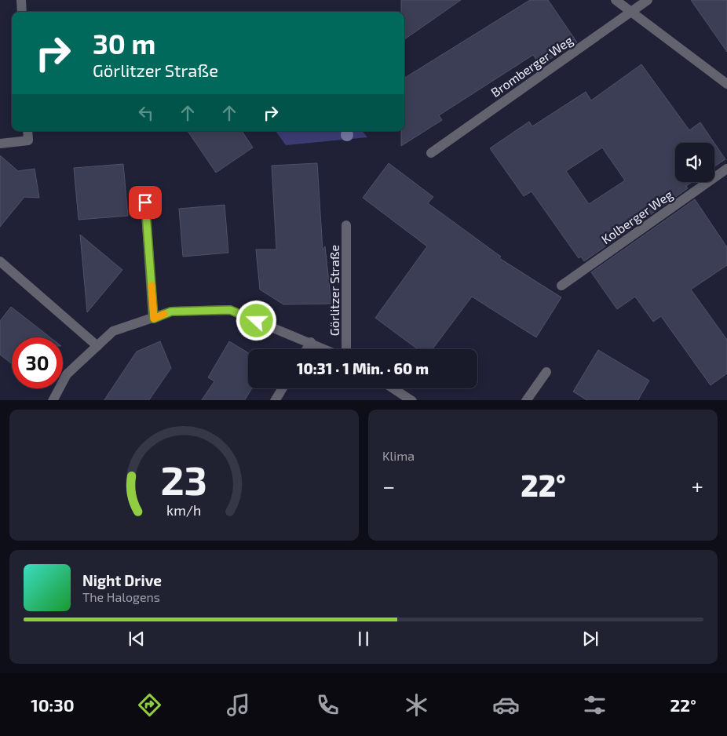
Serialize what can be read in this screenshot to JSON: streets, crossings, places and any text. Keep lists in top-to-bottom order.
{
  "streets": {
    "street": ["Bromberger Weg", "Kolberger Weg", "Görlitzer Straße"]
  },
  "page": {
    "turn": ["30 m", "Görlitzer Straße"],
    "limit": "30",
    "trip": "10:31 · 1 Min. · 60 m",
    "tile": "Klima",
    "heat": ["−", "22°", "+"],
    "song": ["Night Drive", "The Halogens"],
    "tabs": ["10:30", "22°"],
    "gauge": ["23", "km/h"]
  }
}
